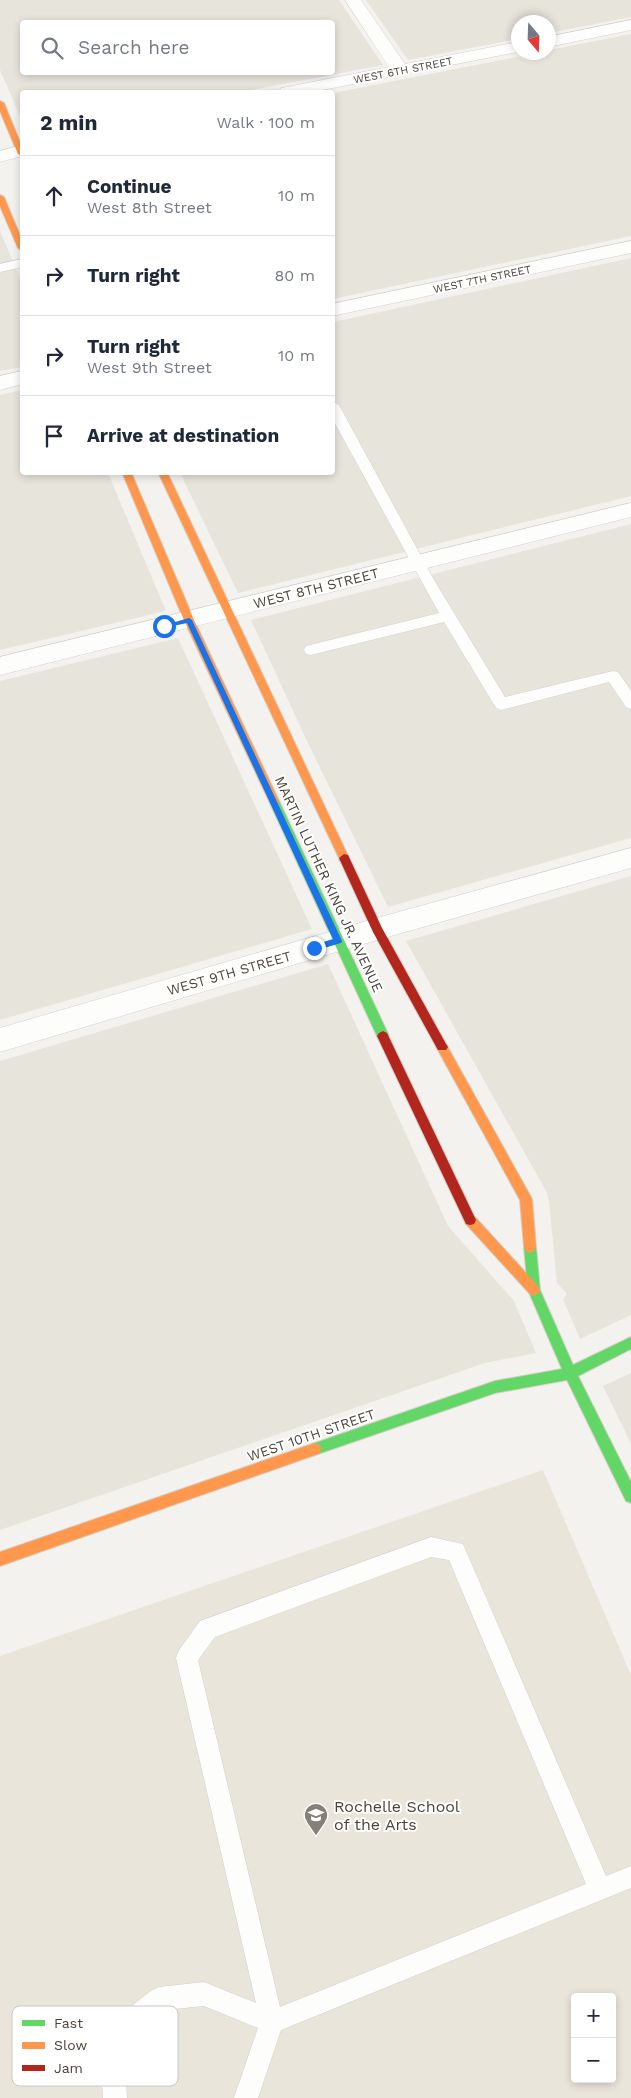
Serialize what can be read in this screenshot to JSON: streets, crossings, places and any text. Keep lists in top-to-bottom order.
{
  "streets": {
    "street": [
      "WEST 6TH STREET",
      "WEST 7TH STREET",
      "WEST 8TH STREET",
      "MARTIN LUTHER KING JR. AVENUE",
      "WEST 9TH STREET",
      "WEST 10TH STREET"
    ]
  },
  "crossings": [
    ["WEST 8TH STREET", "MARTIN LUTHER KING JR. AVENUE"],
    ["MARTIN LUTHER KING JR. AVENUE", "WEST 9TH STREET"],
    ["MARTIN LUTHER KING JR. AVENUE", "WEST 10TH STREET"]
  ],
  "places": {
    "school or university": ["Rochelle School of the Arts"]
  },
  "legend": ["Fast", "Slow", "Jam"],
  "north": "bottom",
  "page": {
    "search": "Search here",
    "heading": ["2 min", "Walk · 100 m"],
    "list": [
      ["Continue", "West 8th Street", "10 m"],
      ["Turn right", "80 m"],
      ["Turn right", "West 9th Street", "10 m"],
      "Arrive at destination"
    ],
    "map_buttons": ["+", "−"]
  }
}
